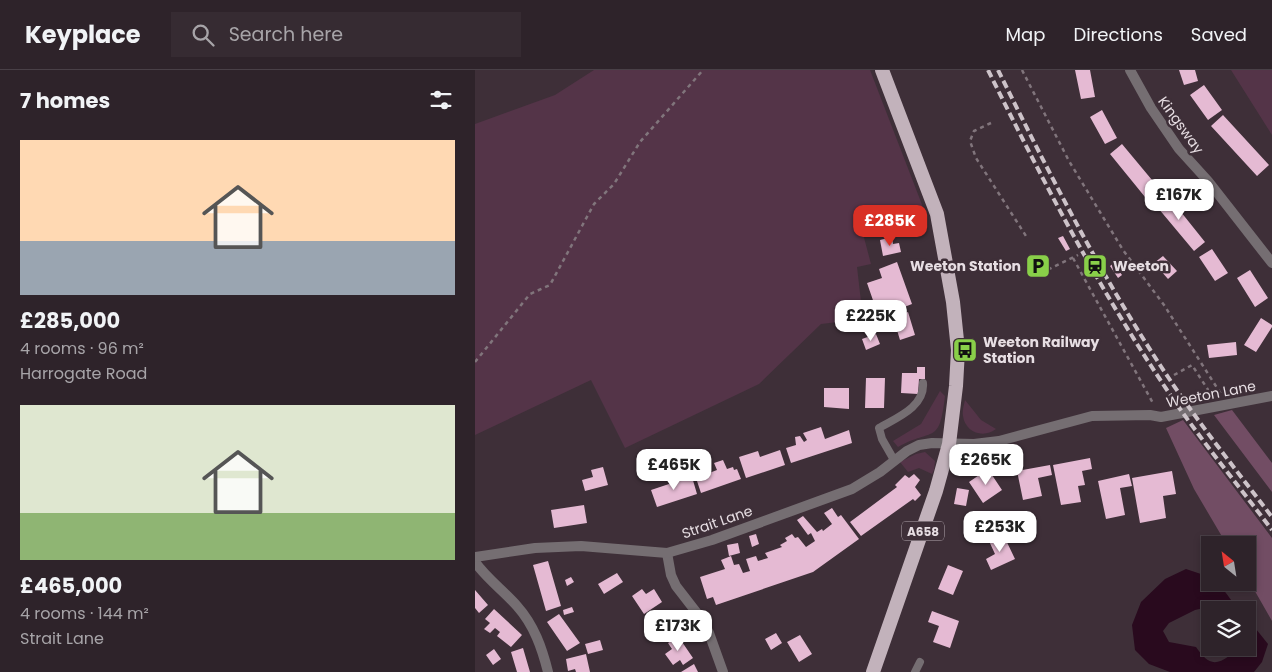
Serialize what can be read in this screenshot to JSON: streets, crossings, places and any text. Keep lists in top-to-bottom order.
{
  "streets": {
    "highway": ["A658"],
    "street": ["Kingsway", "Weeton Lane", "Strait Lane"]
  },
  "crossings": [
    ["Weeton Lane", "Strait Lane"],
    ["Weeton Lane", "A658"],
    ["Strait Lane", "A658"]
  ],
  "places": {
    "parking": ["Weeton Station"],
    "station": ["Weeton"],
    "bus stop": ["Weeton Railway Station"]
  },
  "north": "top left",
  "page": {
    "header": "Keyplace",
    "search": "Search here",
    "nav": ["Map", "Directions", "Saved"],
    "heading": "7 homes",
    "list": [
      {
        "name": "£285,000",
        "note": "4 rooms · 96 m² · Harrogate Road"
      },
      {
        "name": "£465,000",
        "note": "4 rooms · 144 m² · Strait Lane"
      }
    ],
    "price": [
      "£167K",
      "£285K",
      "£225K",
      "£265K",
      "£465K",
      "£253K",
      "£173K"
    ]
  }
}
